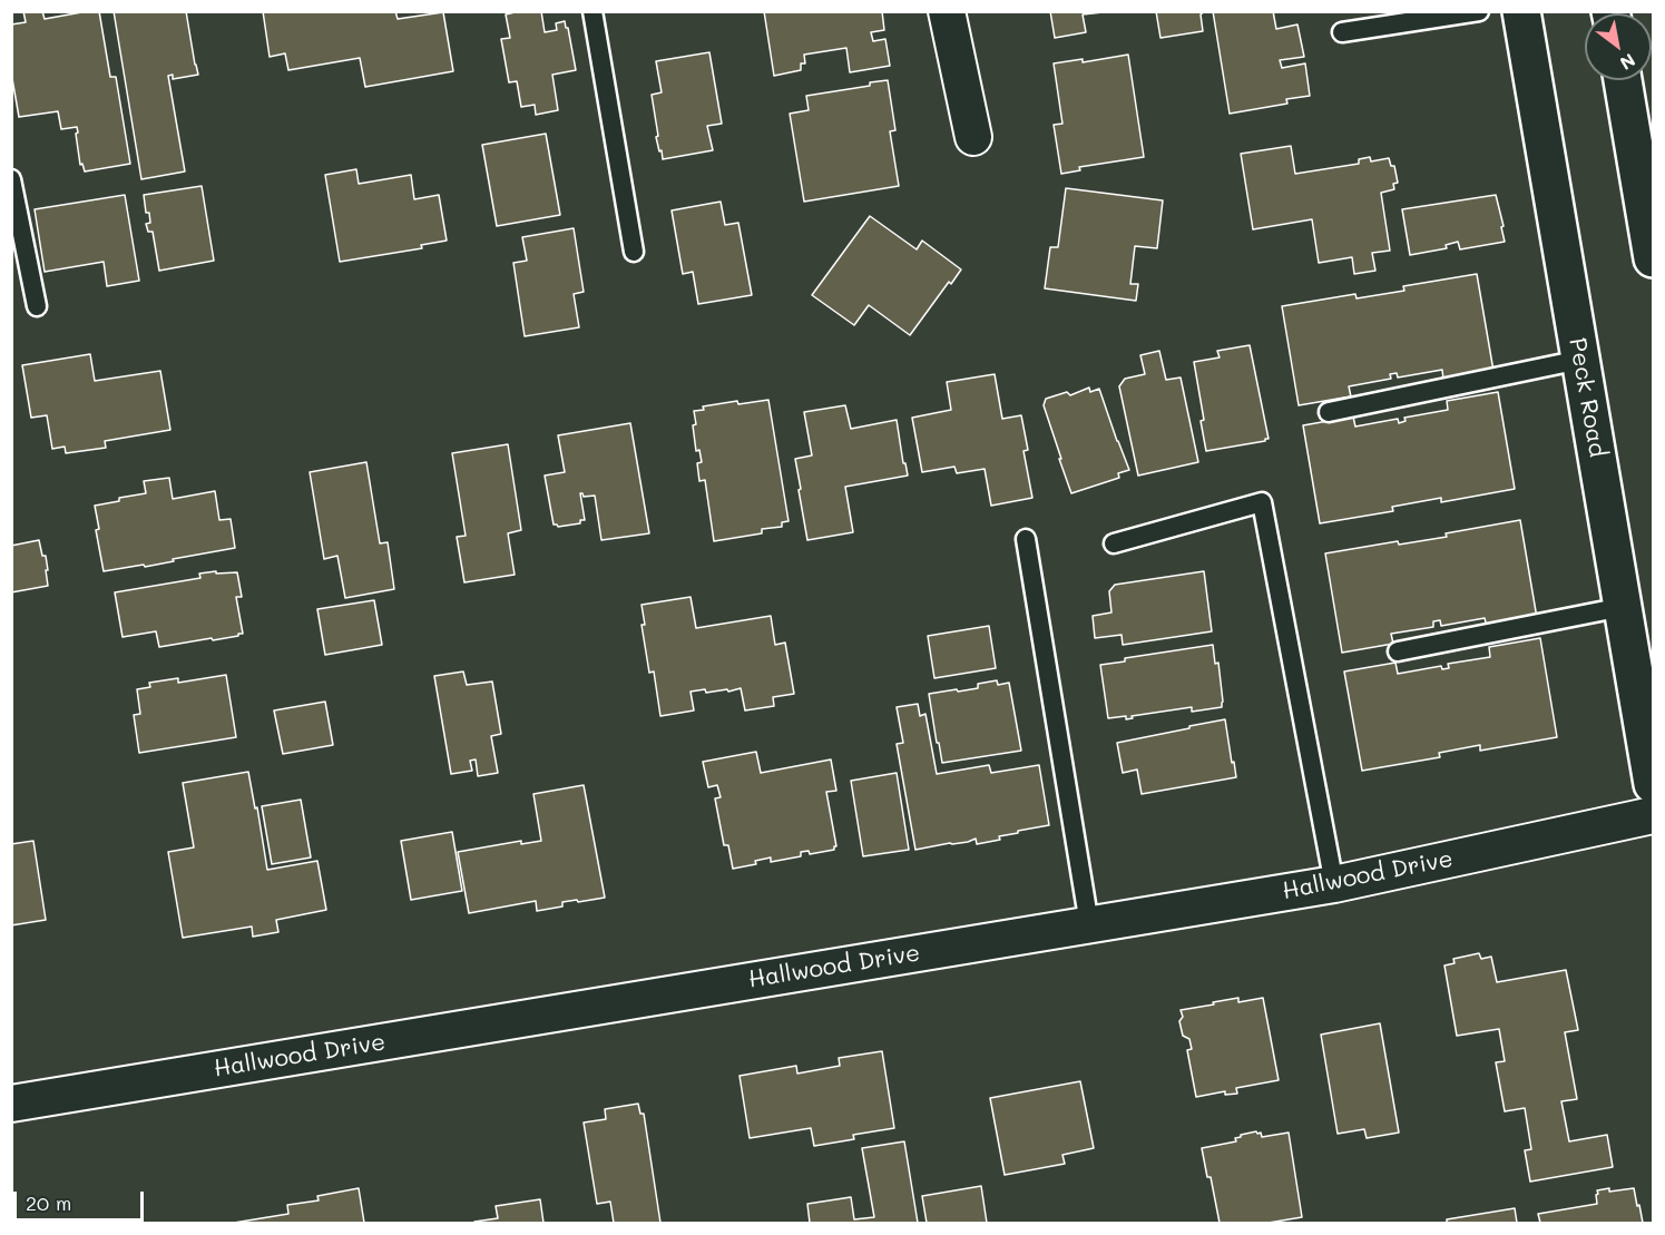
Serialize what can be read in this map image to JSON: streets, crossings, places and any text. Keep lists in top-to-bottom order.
{
  "streets": {
    "main road": ["Peck Road"],
    "street": ["Hallwood Drive"]
  },
  "scale_bar": "20 m",
  "north": "bottom right"
}
